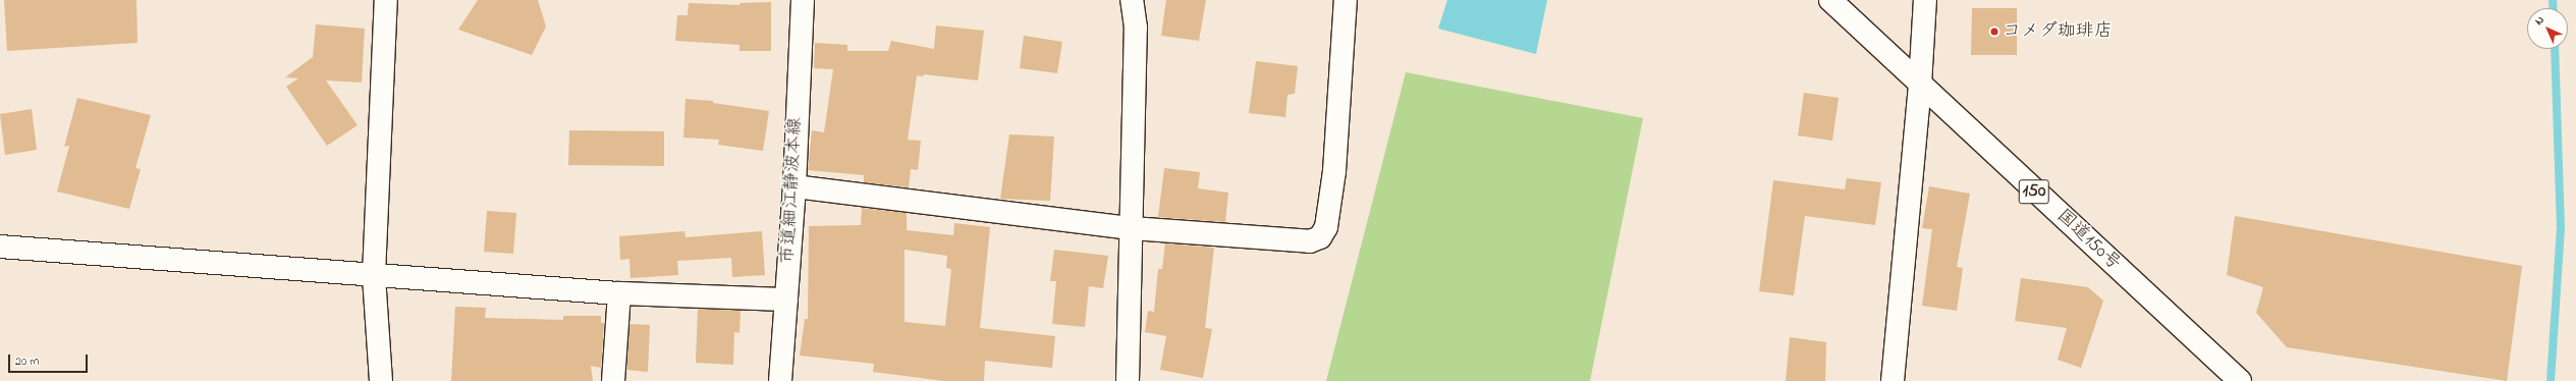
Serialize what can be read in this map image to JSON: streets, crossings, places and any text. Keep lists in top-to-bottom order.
{
  "streets": {
    "main road": ["市道細江静波本線", "150", "国道150号"]
  },
  "places": ["コメダ珈琲店"],
  "scale_bar": "20 m",
  "north": "top left"
}
